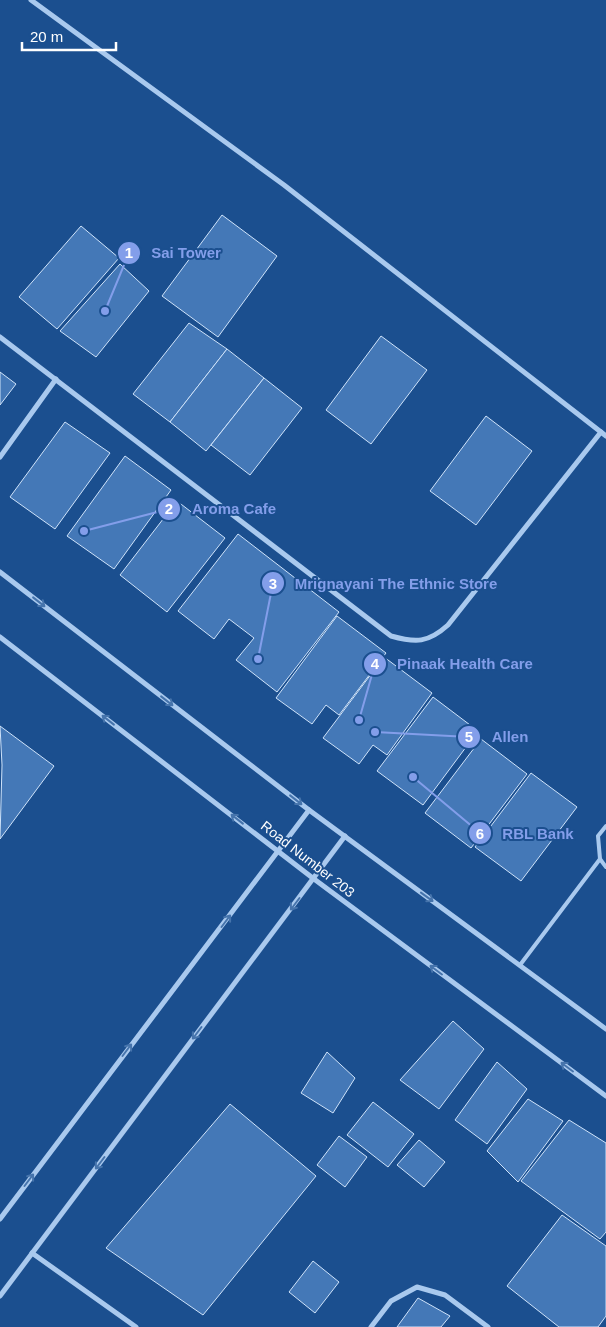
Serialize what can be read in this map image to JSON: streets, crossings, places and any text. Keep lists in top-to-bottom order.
{
  "streets": {
    "street": ["Road Number 203"]
  },
  "one_way": ["Road Number 203"],
  "places": [
    "Sai Tower",
    "Aroma Cafe",
    "Mrignayani The Ethnic Store",
    "Pinaak Health Care",
    "Allen",
    "RBL Bank"
  ],
  "scale_bar": "20 m"
}
